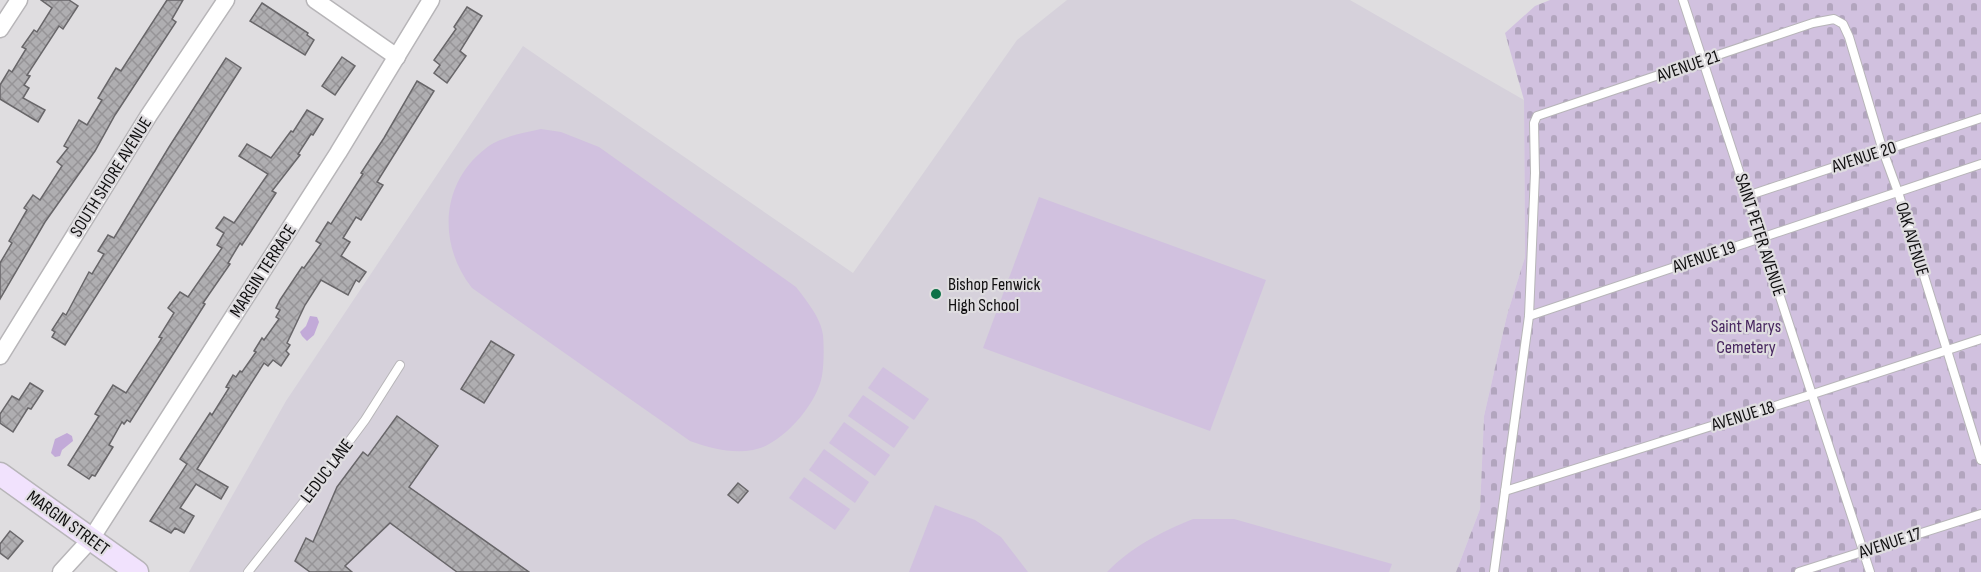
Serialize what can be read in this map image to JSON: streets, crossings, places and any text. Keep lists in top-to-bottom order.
{
  "streets": {
    "main road": ["MARGIN STREET"],
    "street": ["SOUTH SHORE AVENUE", "MARGIN TERRACE"],
    "lane": [
      "AVENUE 21",
      "AVENUE 20",
      "SAINT PETER AVENUE",
      "OAK AVENUE",
      "AVENUE 19",
      "AVENUE 18",
      "LEDUC LANE",
      "AVENUE 17"
    ]
  },
  "crossings": [
    ["AVENUE 21", "SAINT PETER AVENUE"],
    ["AVENUE 21", "OAK AVENUE"],
    ["AVENUE 21", "AVENUE 19"],
    ["AVENUE 20", "SAINT PETER AVENUE"],
    ["AVENUE 20", "OAK AVENUE"],
    ["SAINT PETER AVENUE", "AVENUE 19"],
    ["SAINT PETER AVENUE", "AVENUE 18"],
    ["SAINT PETER AVENUE", "AVENUE 17"],
    ["OAK AVENUE", "AVENUE 19"],
    ["OAK AVENUE", "AVENUE 18"],
    ["MARGIN TERRACE", "MARGIN STREET"]
  ],
  "parks": ["Saint Marys Cemetery"],
  "places": ["Bishop Fenwick High School"]
}
